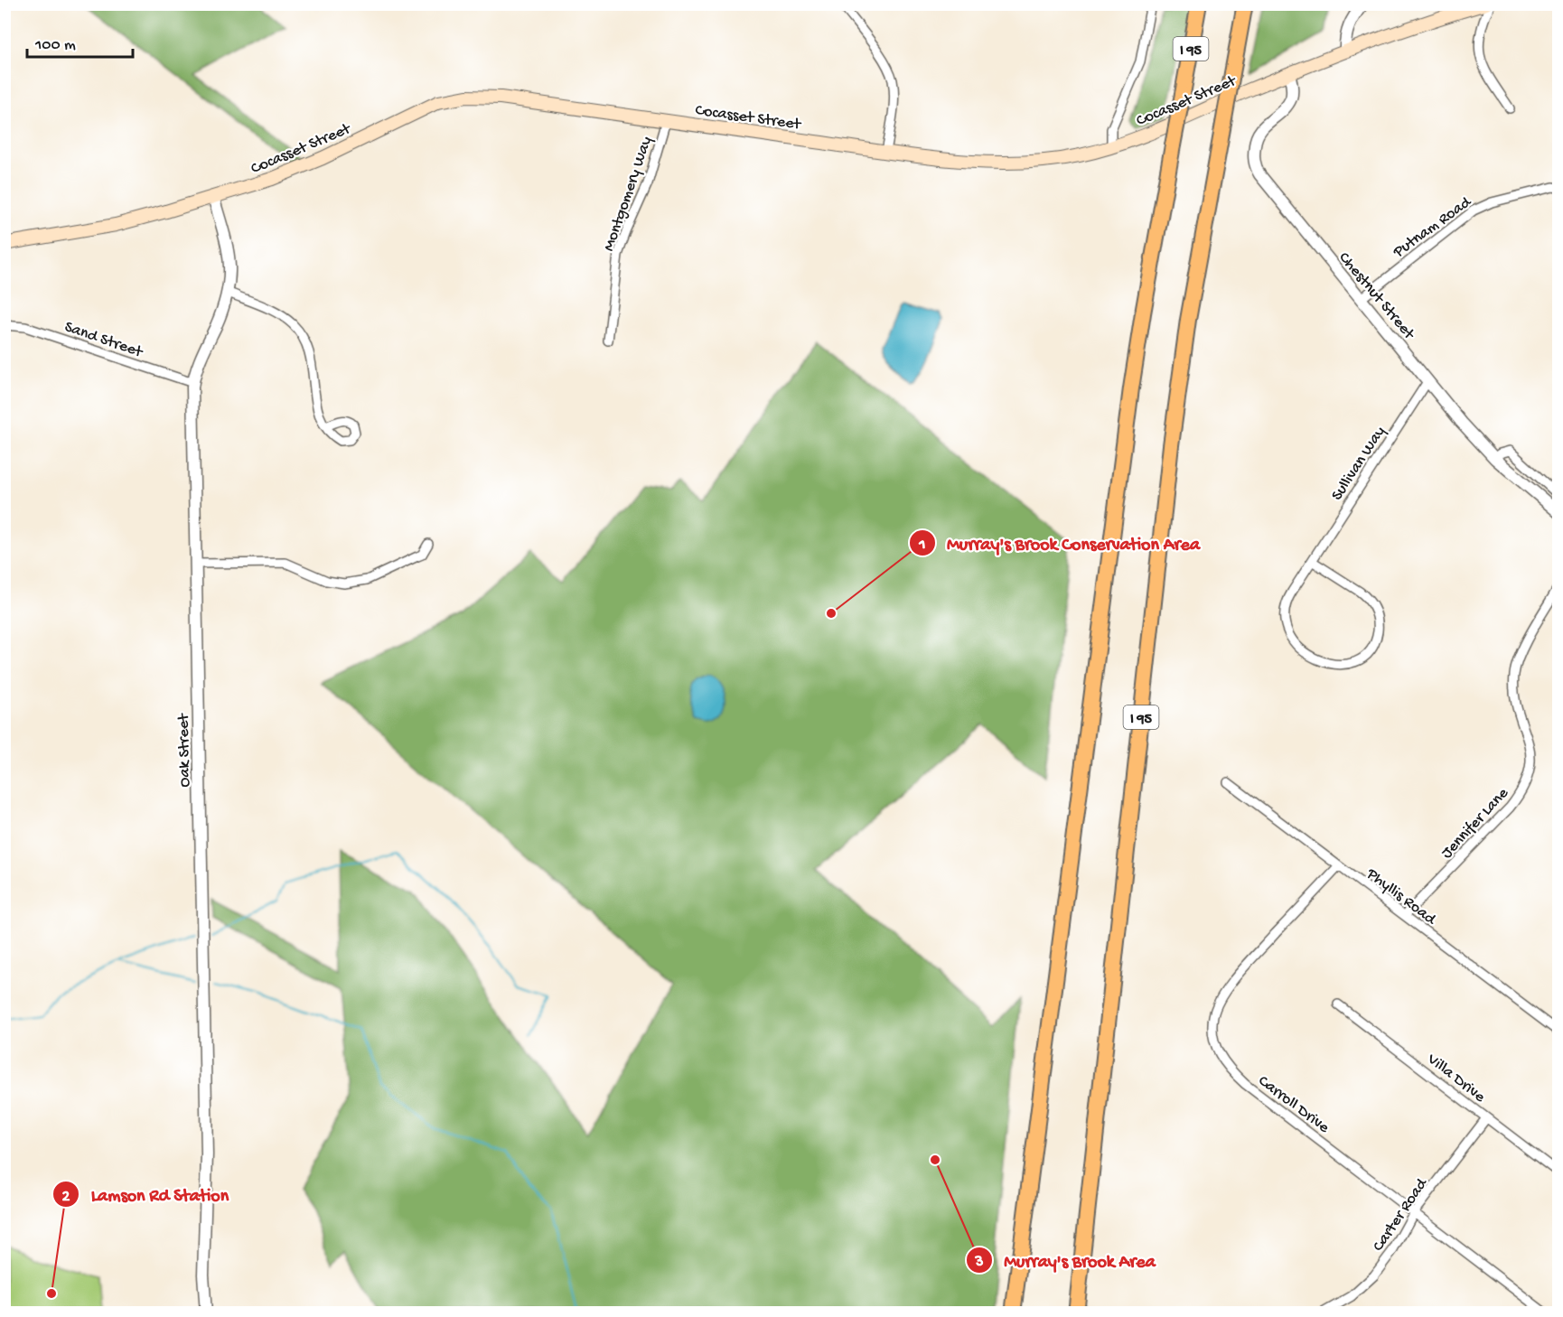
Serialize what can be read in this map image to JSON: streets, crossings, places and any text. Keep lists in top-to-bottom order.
{
  "streets": {
    "highway": ["I 95"],
    "main road": ["Cocasset Street"],
    "street": [
      "Montgomery Way",
      "Putnam Road",
      "Chestnut Street",
      "Sand Street",
      "Sullivan Way",
      "Oak Street",
      "Jennifer Lane",
      "Phyllis Road",
      "Villa Drive",
      "Carroll Drive",
      "Carter Road"
    ]
  },
  "crossings": [
    ["Cocasset Street", "Montgomery Way"],
    ["Cocasset Street", "Chestnut Street"],
    ["Cocasset Street", "Oak Street"],
    ["Putnam Road", "Chestnut Street"],
    ["Chestnut Street", "Sullivan Way"],
    ["Sand Street", "Oak Street"],
    ["Jennifer Lane", "Phyllis Road"],
    ["Phyllis Road", "Carroll Drive"],
    ["Villa Drive", "Carter Road"],
    ["Carroll Drive", "Carter Road"]
  ],
  "places": ["Murray's Brook Conservation Area", "Murray's Brook Area", "Lamson Rd Station"],
  "scale_bar": "100 m"
}
